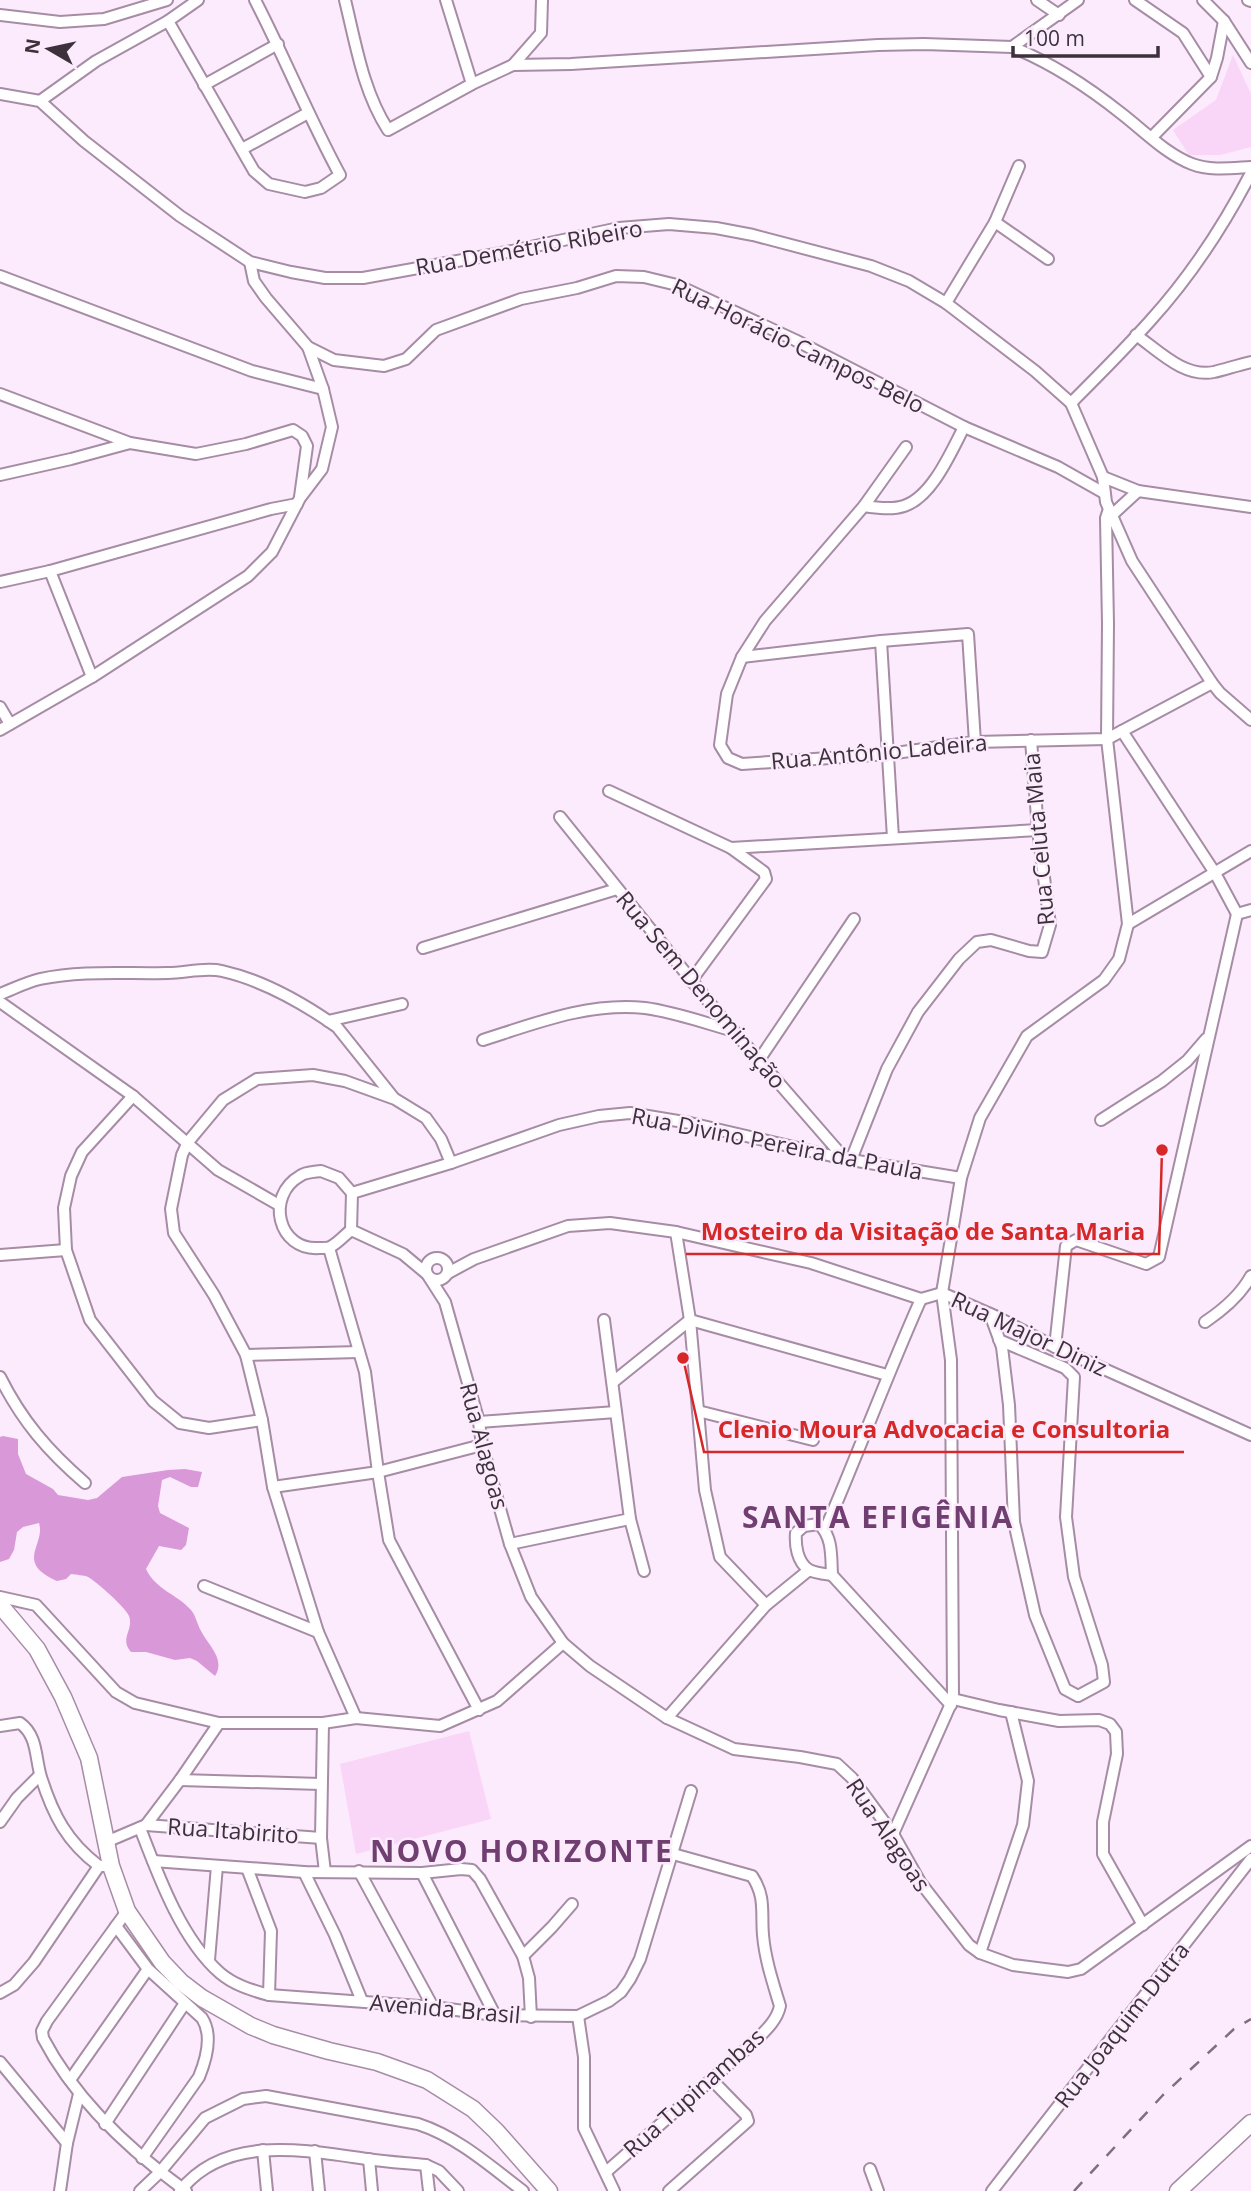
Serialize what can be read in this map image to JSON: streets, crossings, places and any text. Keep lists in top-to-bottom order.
{
  "streets": {
    "street": [
      "Rua Demétrio Ribeiro",
      "Rua Horácio Campos Belo",
      "Rua Antônio Ladeira",
      "Rua Celuta Maia",
      "Rua Sem Denominação",
      "Rua Divino Pereira da Paula",
      "Rua Major Diniz",
      "Rua Alagoas",
      "Rua Itabirito",
      "Avenida Brasil",
      "Rua Joaquim Dutra",
      "Rua Tupinambas"
    ]
  },
  "crossings": [
    ["Rua Demétrio Ribeiro", "Rua Horácio Campos Belo"],
    ["Rua Demétrio Ribeiro", "Rua Antônio Ladeira"],
    ["Rua Antônio Ladeira", "Rua Celuta Maia"],
    ["Rua Celuta Maia", "Rua Sem Denominação"],
    ["Rua Celuta Maia", "Rua Divino Pereira da Paula"],
    ["Rua Sem Denominação", "Rua Divino Pereira da Paula"],
    ["Rua Divino Pereira da Paula", "Rua Alagoas"],
    ["Rua Major Diniz", "Rua Alagoas"],
    ["Rua Itabirito", "Avenida Brasil"],
    ["Avenida Brasil", "Rua Tupinambas"]
  ],
  "districts": ["SANTA EFIGÊNIA", "NOVO HORIZONTE"],
  "places": ["Mosteiro da Visitação de Santa Maria", "Clenio Moura Advocacia e Consultoria"],
  "scale_bar": "100 m",
  "north": "left"
}
